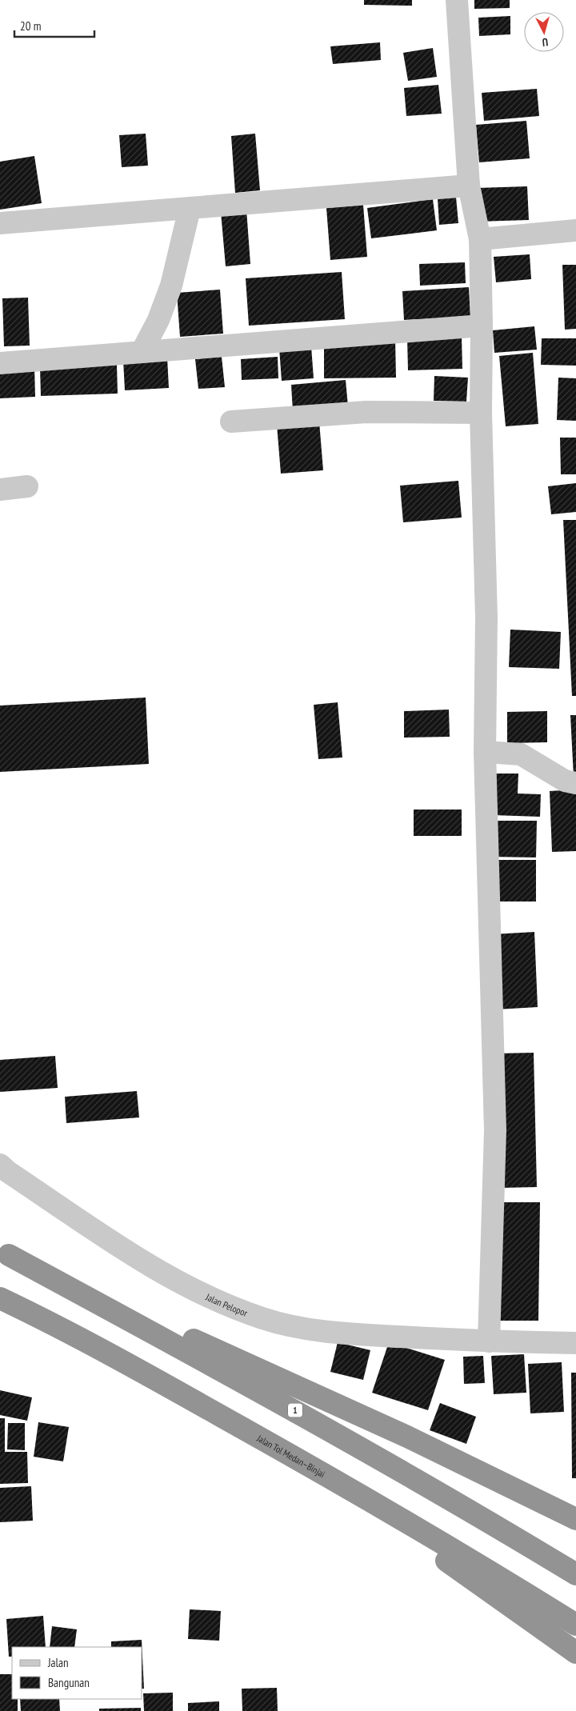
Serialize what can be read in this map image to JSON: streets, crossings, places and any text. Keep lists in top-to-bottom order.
{
  "streets": {
    "highway": ["1", "Jalan Tol Medan–Binjai"],
    "street": ["Jalan Pelopor"]
  },
  "legend": ["Jalan", "Bangunan"],
  "scale_bar": "20 m",
  "north": "bottom"
}
